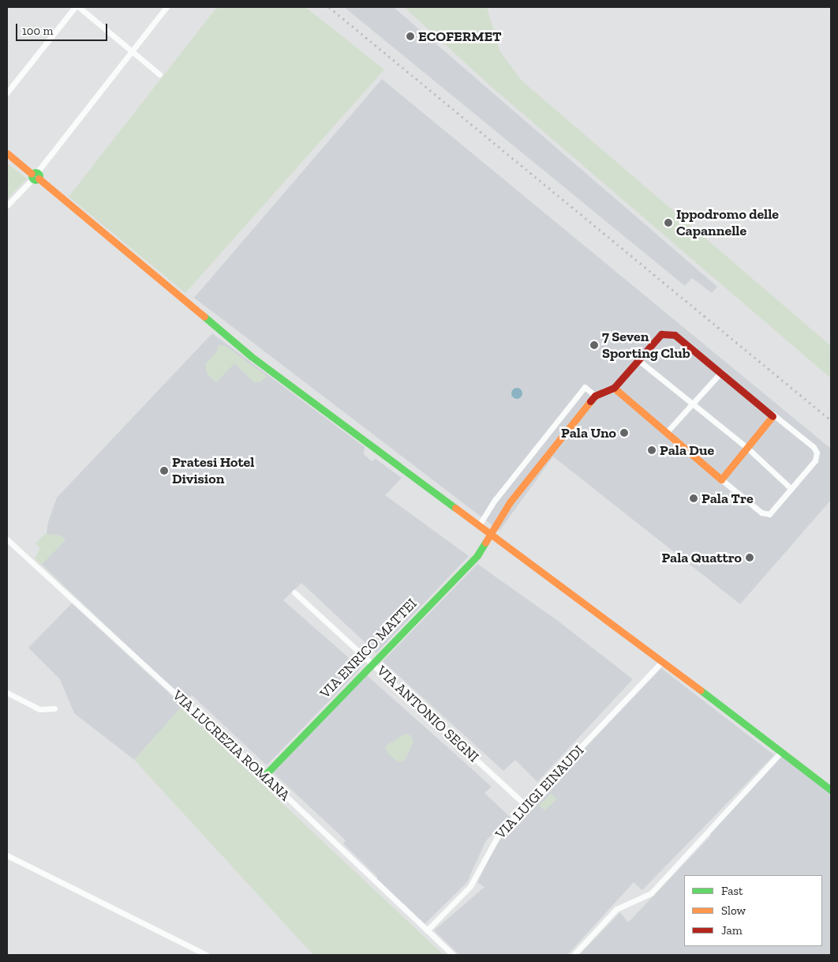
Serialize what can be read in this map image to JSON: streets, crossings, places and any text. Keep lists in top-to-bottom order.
{
  "streets": {
    "street": [
      "VIA ENRICO MATTEI",
      "VIA ANTONIO SEGNI",
      "VIA LUCREZIA ROMANA",
      "VIA LUIGI EINAUDI"
    ]
  },
  "crossings": [
    ["VIA ENRICO MATTEI", "VIA ANTONIO SEGNI"],
    ["VIA ENRICO MATTEI", "VIA LUCREZIA ROMANA"],
    ["VIA ANTONIO SEGNI", "VIA LUIGI EINAUDI"],
    ["VIA LUCREZIA ROMANA", "VIA LUIGI EINAUDI"]
  ],
  "places": [
    "ECOFERMET",
    "Ippodromo delle Capannelle",
    "7 Seven Sporting Club",
    "Pala Uno",
    "Pala Due",
    "Pratesi Hotel Division",
    "Pala Tre",
    "Pala Quattro"
  ],
  "legend": ["Fast", "Slow", "Jam"],
  "scale_bar": "100 m"
}
